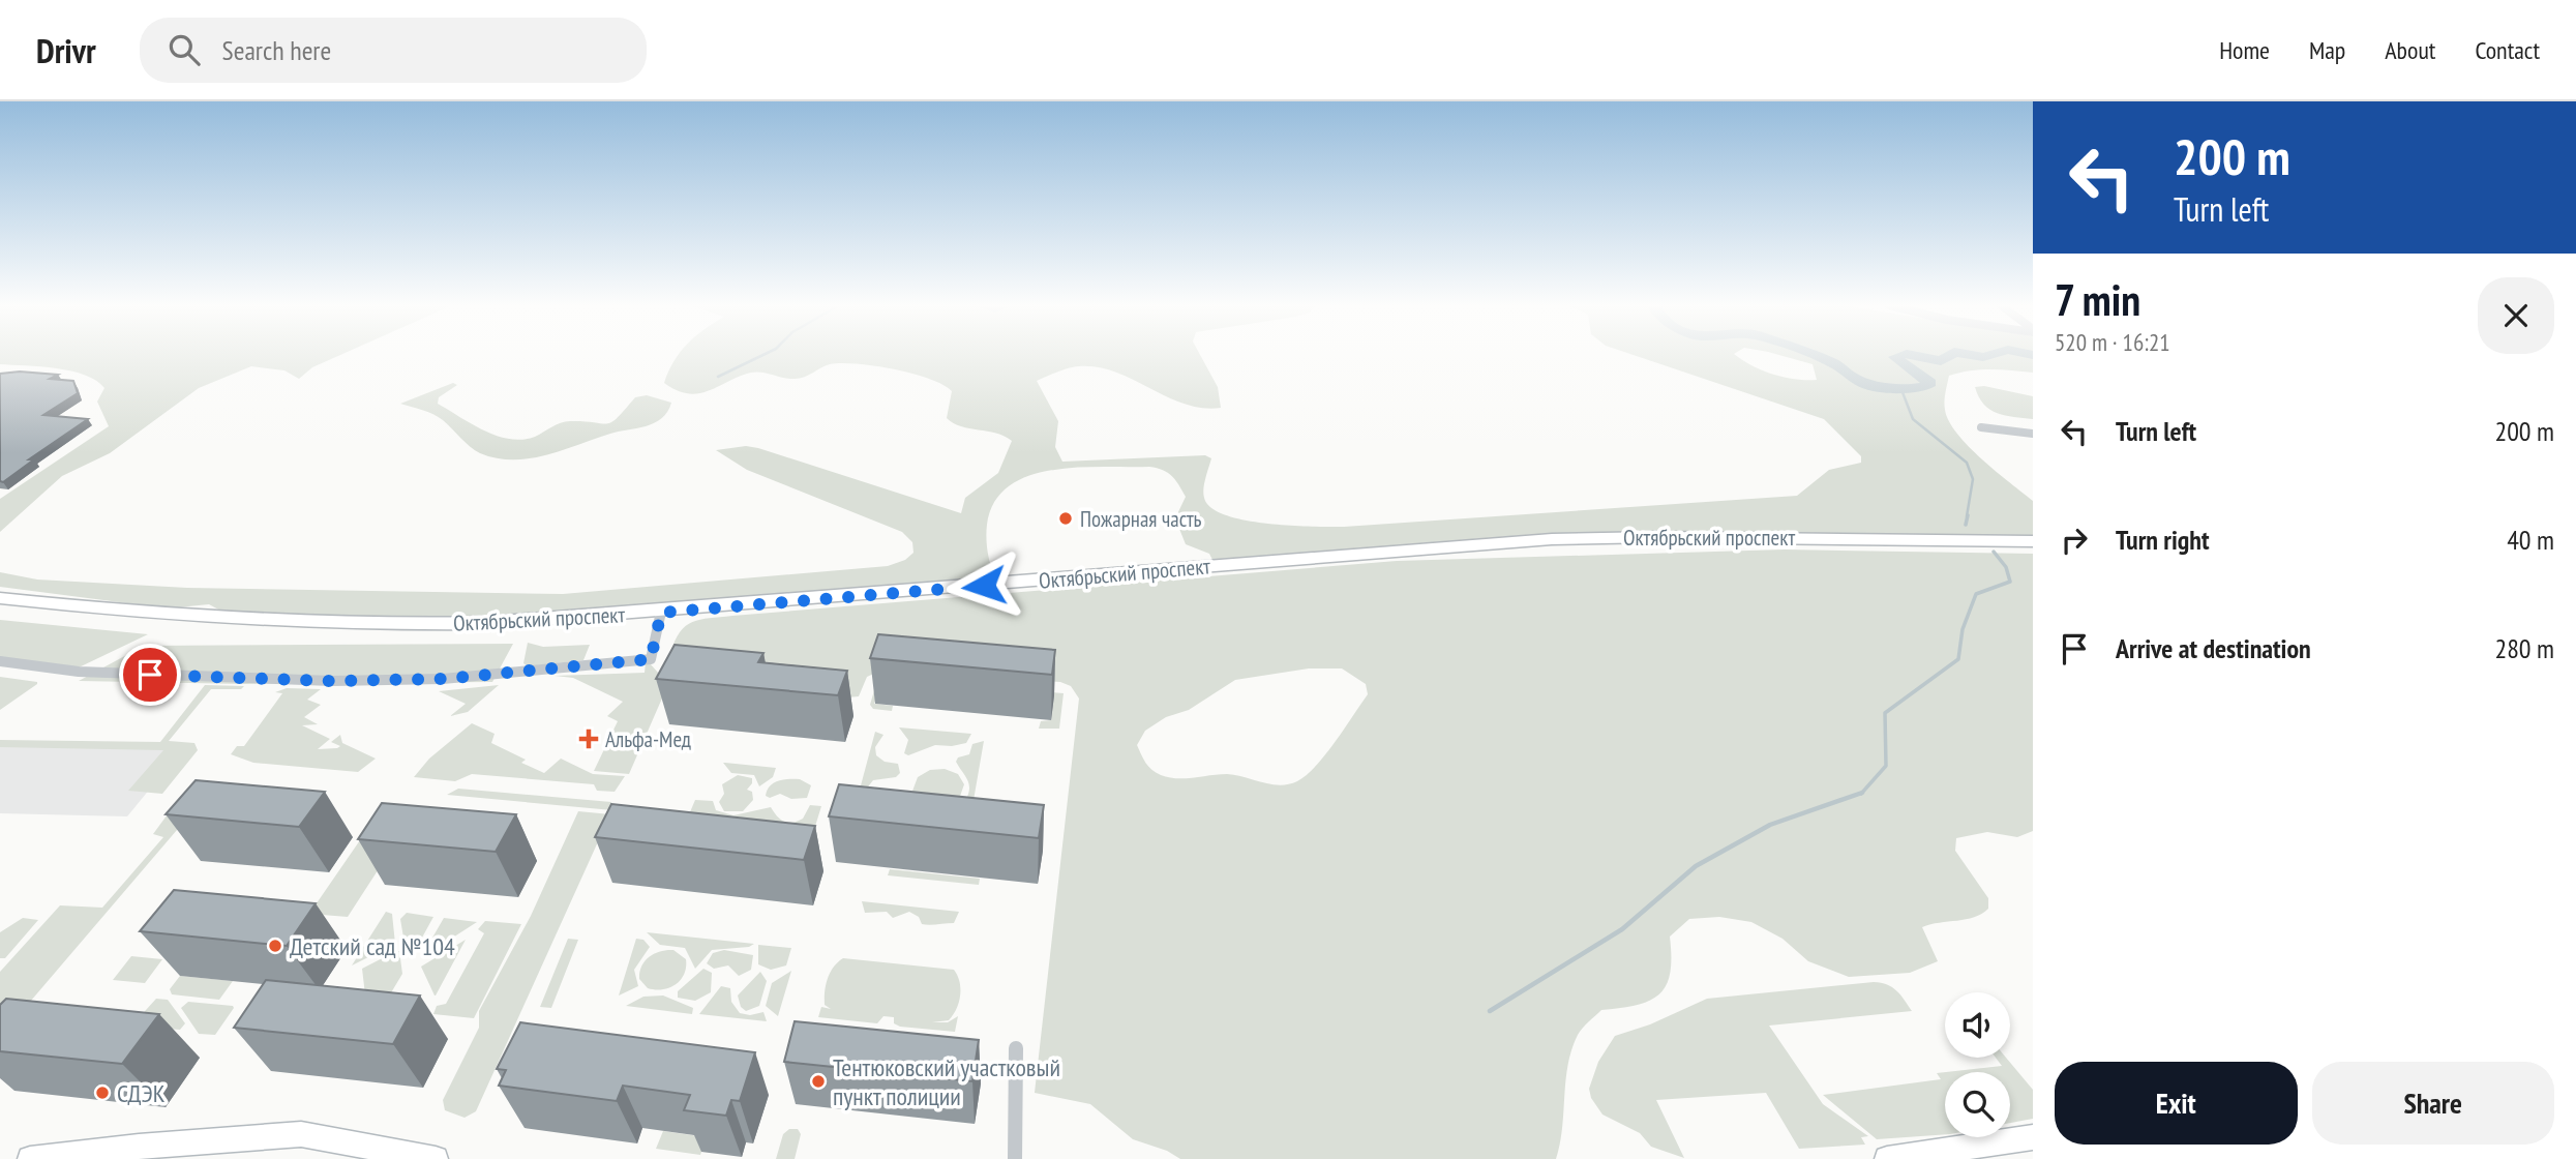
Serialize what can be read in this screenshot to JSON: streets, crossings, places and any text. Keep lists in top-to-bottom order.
{
  "streets": {
    "main road": ["Октябрьский проспект"]
  },
  "places": {
    "other": [
      "Пожарная часть",
      "Детский сад №104",
      "Тентюковский участковый пункт полиции",
      "СДЭК"
    ],
    "health": ["Альфа-Мед"]
  },
  "page": {
    "header": "Drivr",
    "search": "Search here",
    "nav": [
      "Home",
      "Map",
      "About",
      "Contact"
    ],
    "turn": ["200 m", "Turn left"],
    "heading": ["7 min", "520 m · 16:21"],
    "list": [
      {
        "name": "Turn left",
        "value": "200 m"
      },
      {
        "name": "Turn right",
        "value": "40 m"
      },
      {
        "name": "Arrive at destination",
        "value": "280 m"
      }
    ],
    "buttons": ["Exit", "Share"]
  }
}
